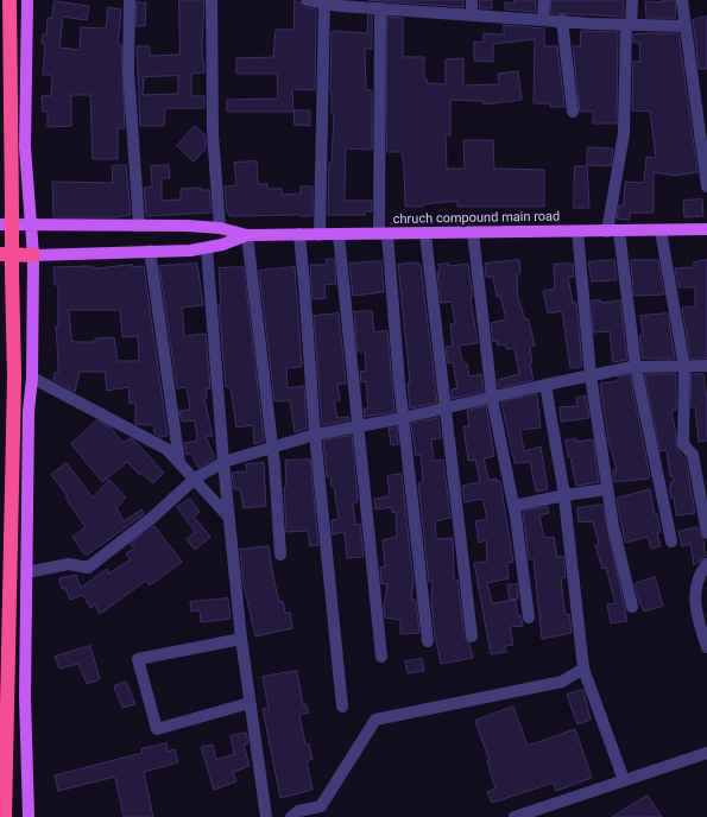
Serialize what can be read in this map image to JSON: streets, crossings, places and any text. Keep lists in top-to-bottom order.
{
  "streets": {
    "main road": ["chruch compound main road"]
  }
}
